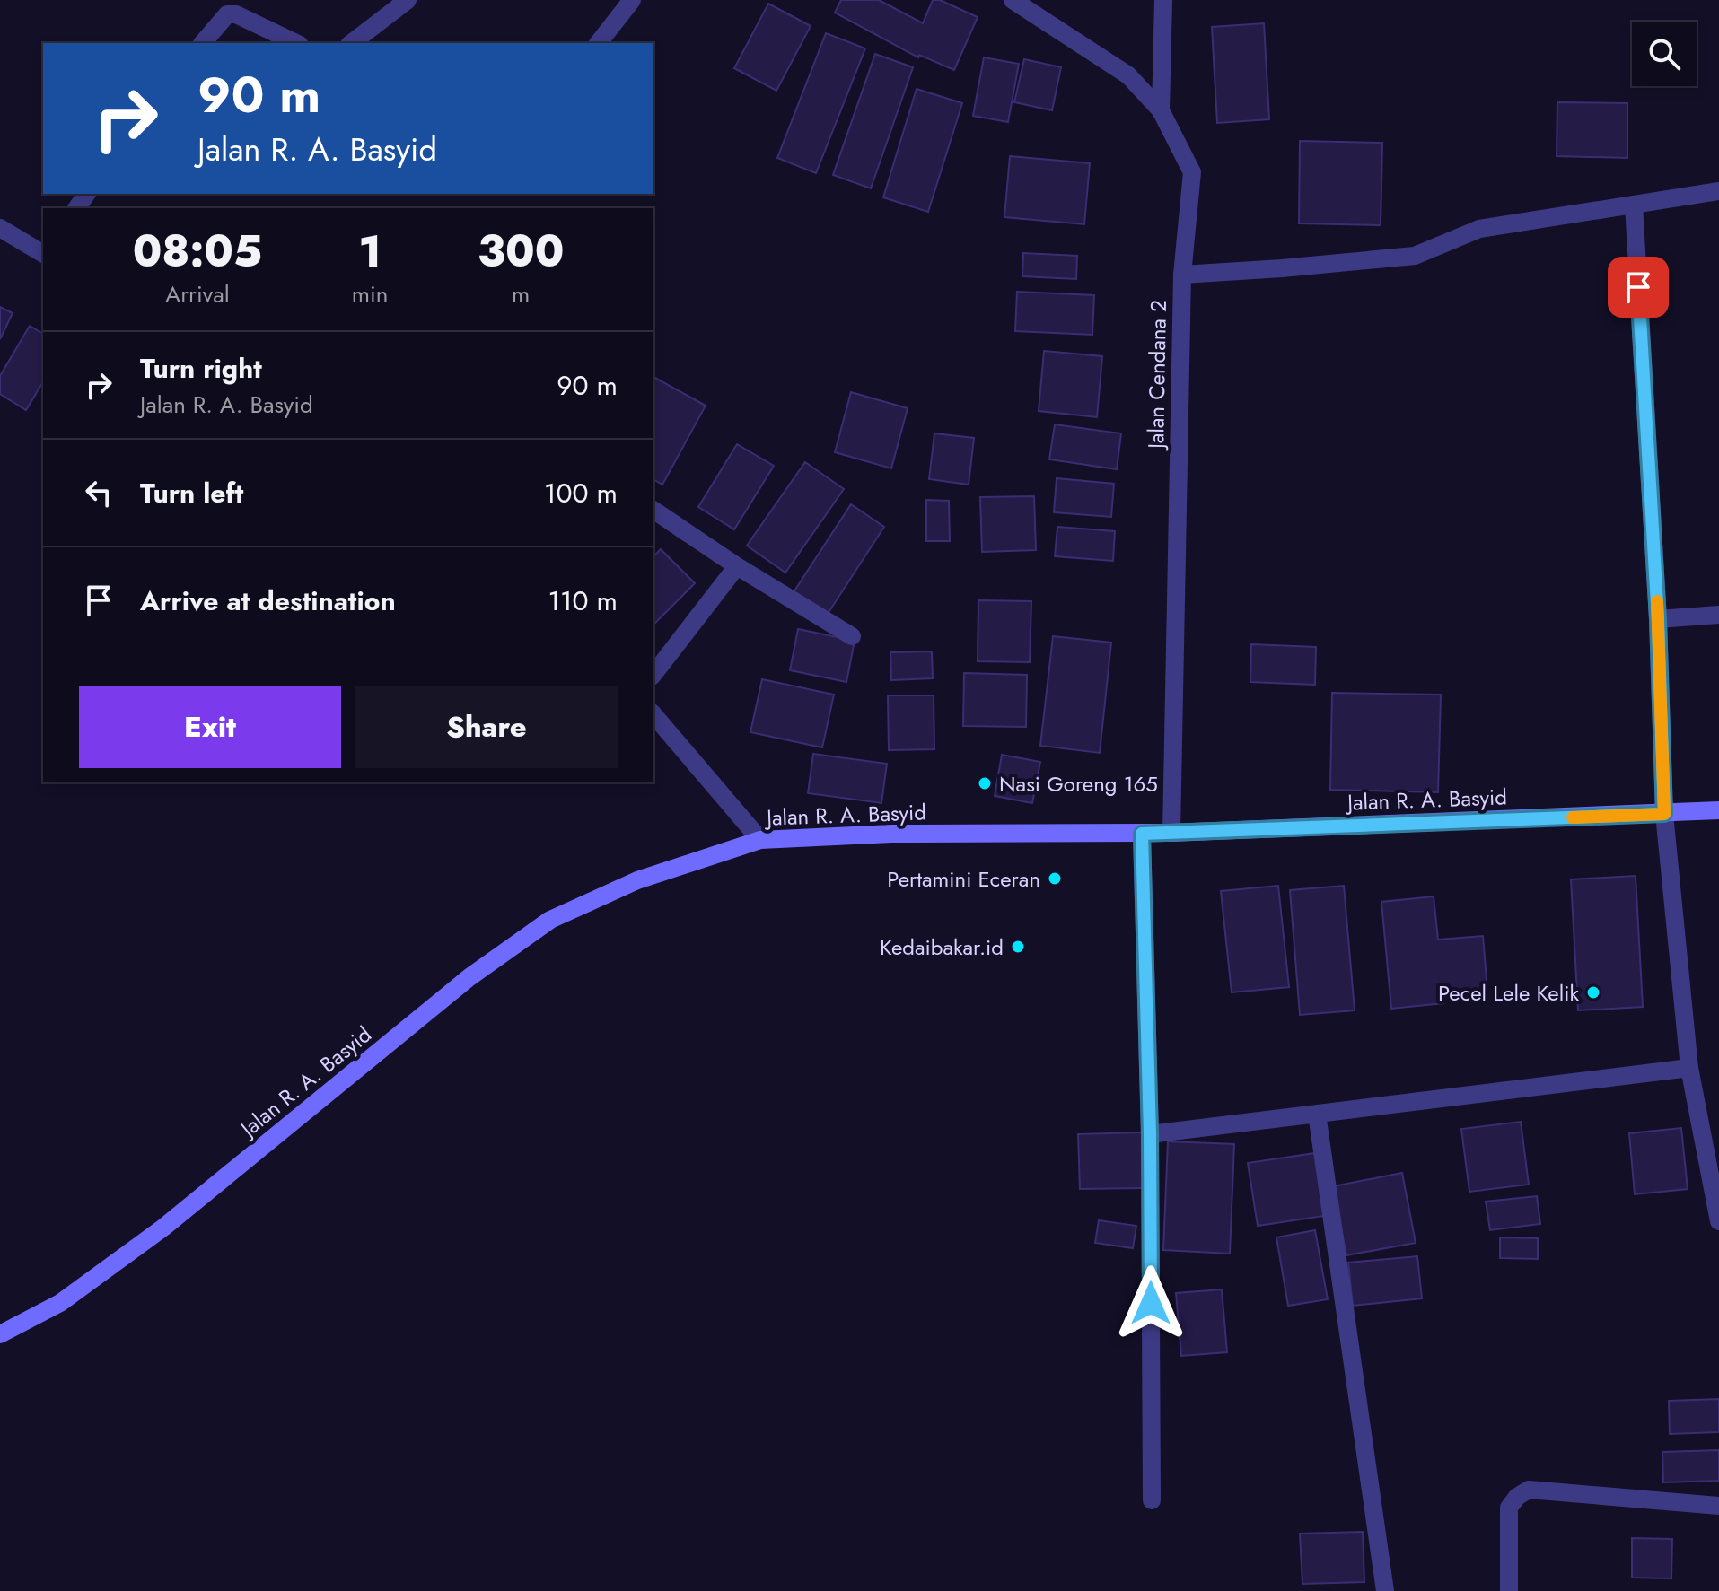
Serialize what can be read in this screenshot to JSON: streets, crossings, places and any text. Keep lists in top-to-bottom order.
{
  "streets": {
    "main road": ["Jalan R. A. Basyid"],
    "street": ["Jalan Cendana 2"]
  },
  "crossings": [
    ["Jalan Cendana 2", "Jalan R. A. Basyid"]
  ],
  "places": [
    "Nasi Goreng 165",
    "Pertamini Eceran",
    "Kedaibakar.id",
    "Pecel Lele Kelik"
  ],
  "page": {
    "turn": ["90 m", "Jalan R. A. Basyid"],
    "eta": [
      "08:05",
      "Arrival",
      "1",
      "min",
      "300",
      "m"
    ],
    "list": [
      {
        "name": "Turn right",
        "note": "Jalan R. A. Basyid",
        "value": "90 m"
      },
      {
        "name": "Turn left",
        "value": "100 m"
      },
      {
        "name": "Arrive at destination",
        "value": "110 m"
      }
    ],
    "buttons": ["Exit", "Share"]
  }
}
